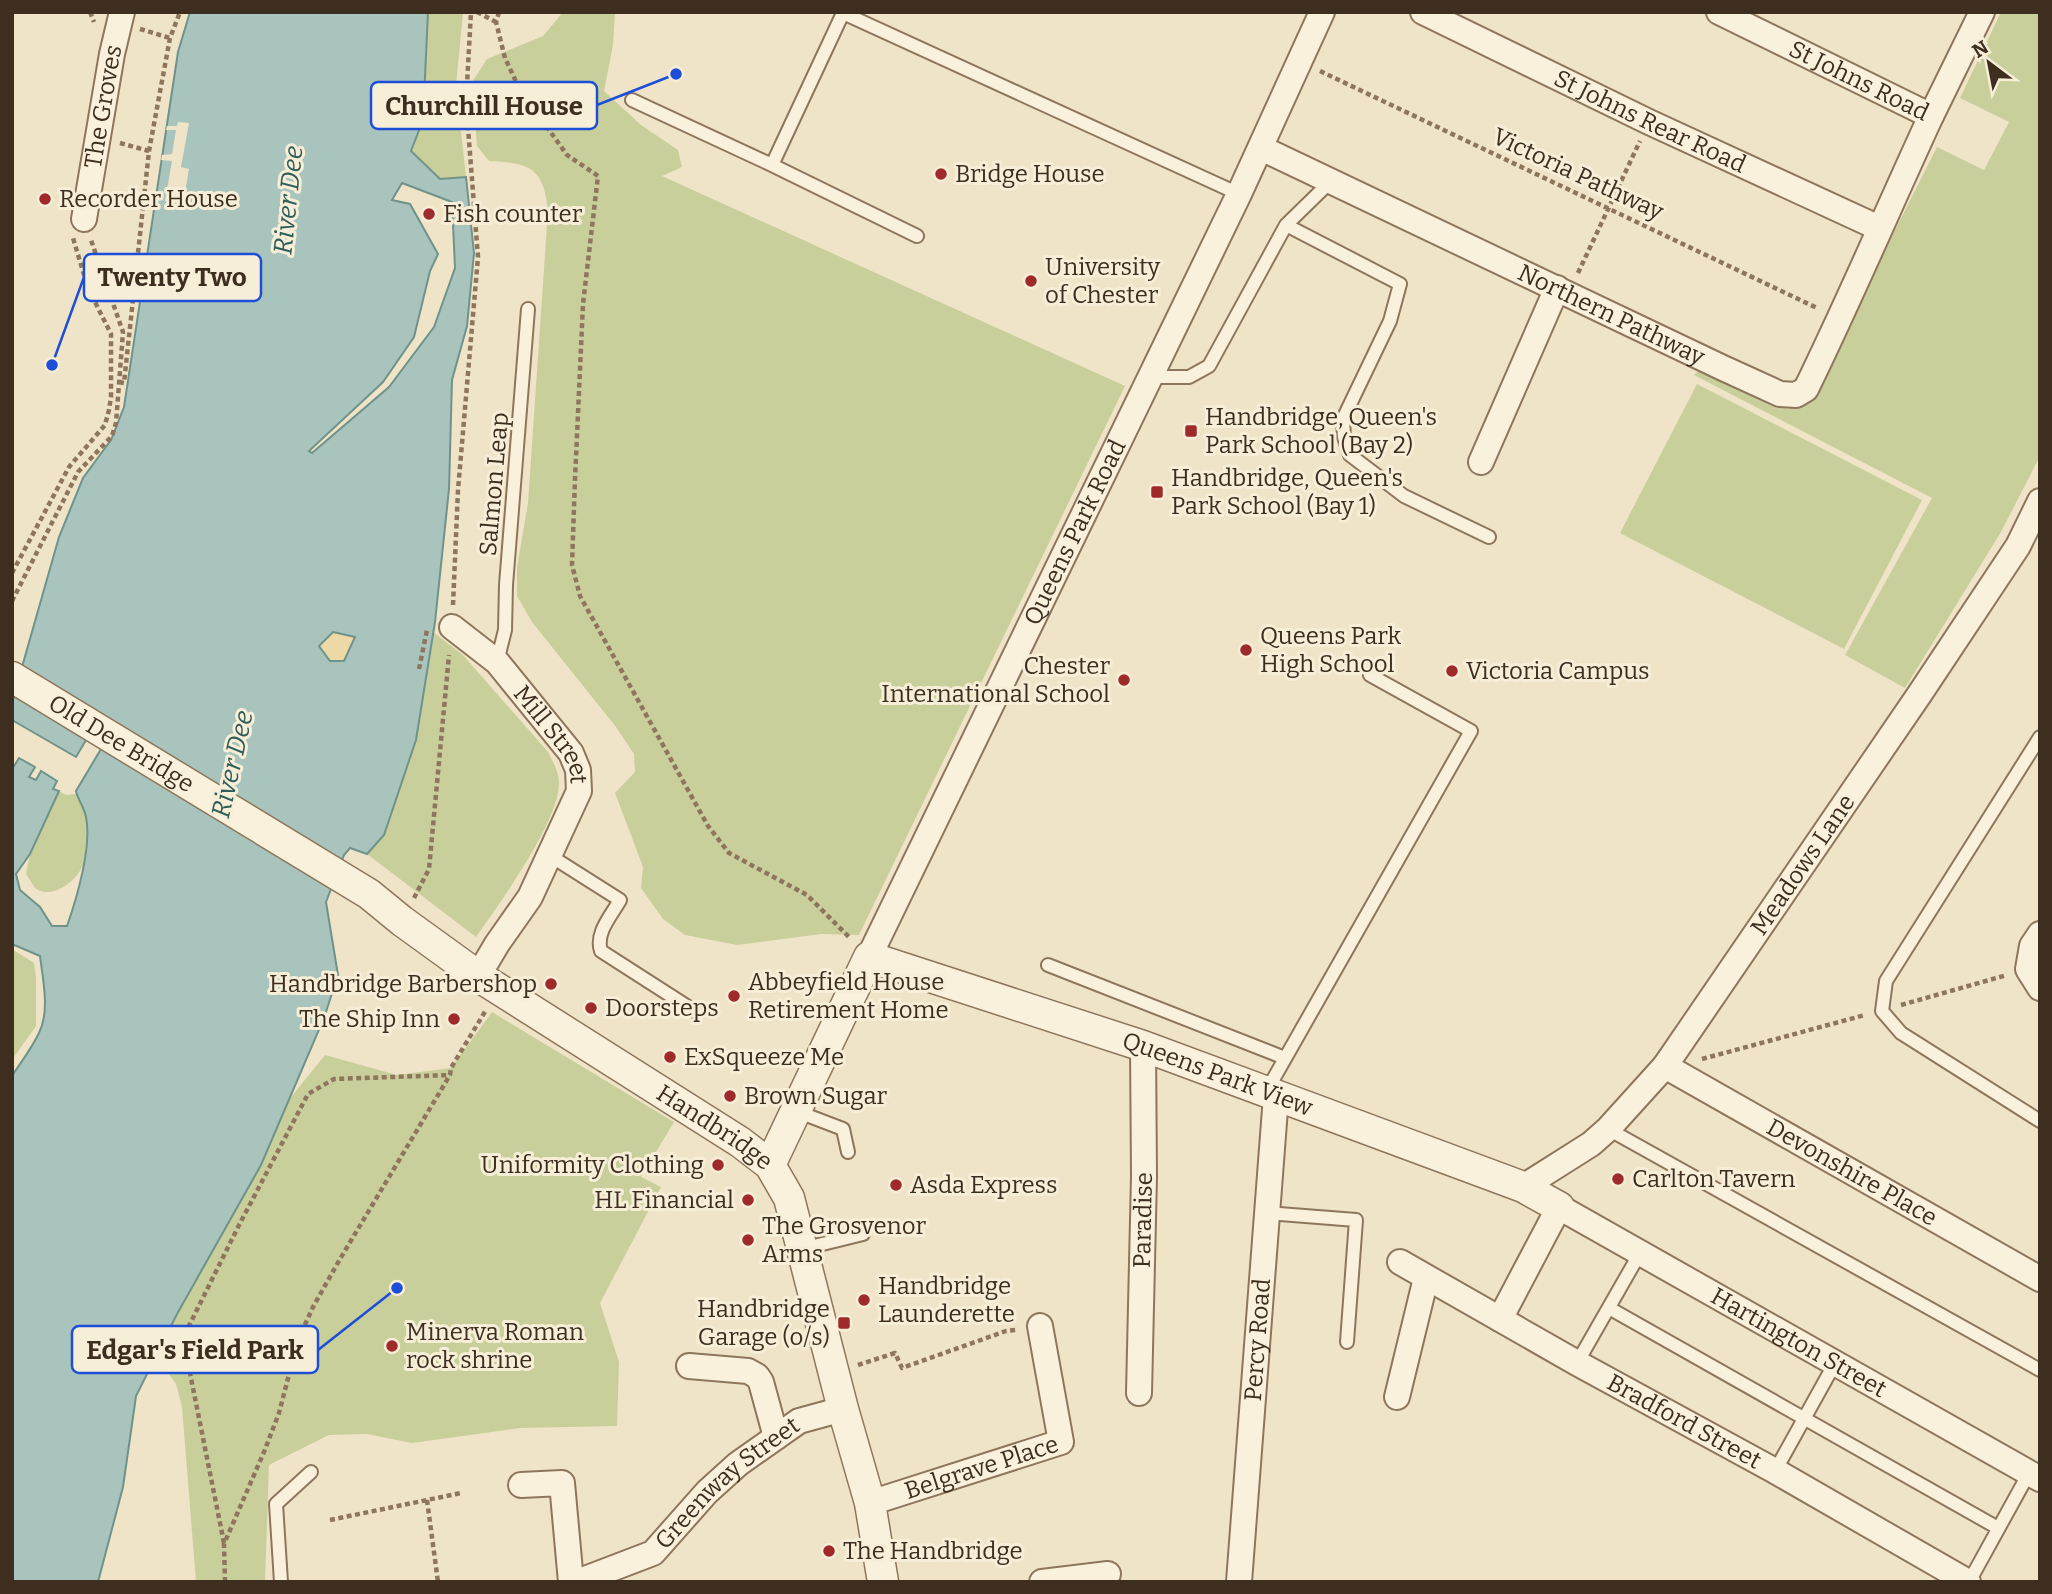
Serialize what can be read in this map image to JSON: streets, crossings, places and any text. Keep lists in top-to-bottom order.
{
  "streets": {
    "street": [
      "St Johns Road",
      "The Groves",
      "St Johns Rear Road",
      "Northern Pathway",
      "Queens Park Road",
      "Mill Street",
      "Old Dee Bridge",
      "Meadows Lane",
      "Queens Park View",
      "Handbridge",
      "Devonshire Place",
      "Paradise",
      "Percy Road",
      "Hartington Street",
      "Bradford Street",
      "Belgrave Place",
      "Greenway Street"
    ],
    "lane": ["Salmon Leap"],
    "path": ["Victoria Pathway"]
  },
  "crossings": [
    ["St Johns Road", "Northern Pathway"],
    ["St Johns Rear Road", "Northern Pathway"],
    ["Victoria Pathway", "Northern Pathway"],
    ["Victoria Pathway", "Queens Park Road"],
    ["Northern Pathway", "Queens Park Road"],
    ["Salmon Leap", "Mill Street"],
    ["Queens Park Road", "Queens Park View"],
    ["Queens Park Road", "Handbridge"],
    ["Mill Street", "Handbridge"],
    ["Old Dee Bridge", "Handbridge"],
    ["Meadows Lane", "Queens Park View"],
    ["Meadows Lane", "Devonshire Place"],
    ["Queens Park View", "Paradise"],
    ["Queens Park View", "Percy Road"],
    ["Queens Park View", "Hartington Street"],
    ["Handbridge", "Belgrave Place"],
    ["Handbridge", "Greenway Street"]
  ],
  "water": ["River Dee"],
  "places": {
    "other": [
      "Churchill House",
      "Bridge House",
      "Recorder House",
      "Fish counter",
      "University of Chester",
      "Twenty Two",
      "Queens Park High School",
      "Victoria Campus",
      "Chester International School",
      "Handbridge Barbershop",
      "Abbeyfield House Retirement Home",
      "Doorsteps",
      "The Ship Inn",
      "ExSqueeze Me",
      "Brown Sugar",
      "Uniformity Clothing",
      "Carlton Tavern",
      "Asda Express",
      "HL Financial",
      "The Grosvenor Arms",
      "Edgar's Field Park",
      "Handbridge Launderette",
      "Minerva Roman rock shrine",
      "The Handbridge"
    ],
    "transit": ["Handbridge, Queen's Park School (Bay 2)", "Handbridge, Queen's Park School (Bay 1)", "Handbridge Garage (o/s)"]
  },
  "north": "top left"
}
